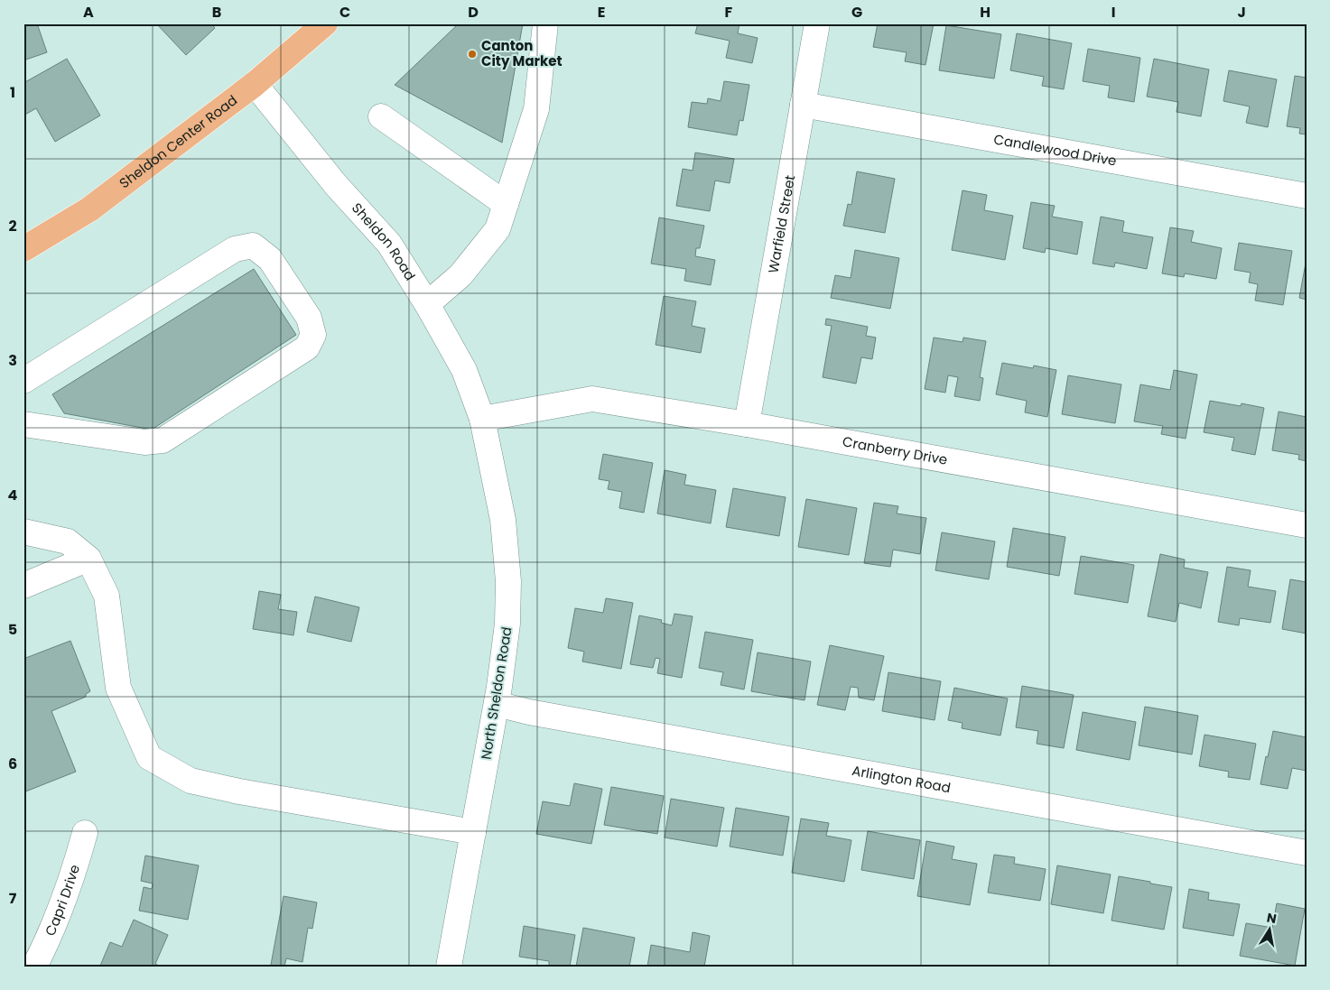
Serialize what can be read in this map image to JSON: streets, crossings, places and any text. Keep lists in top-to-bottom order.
{
  "streets": {
    "main road": ["Sheldon Center Road"],
    "street": [
      "Candlewood Drive",
      "Warfield Street",
      "Sheldon Road",
      "Cranberry Drive",
      "North Sheldon Road",
      "Arlington Road",
      "Capri Drive"
    ]
  },
  "crossings": [
    ["Sheldon Center Road", "Sheldon Road"],
    ["Candlewood Drive", "Warfield Street"],
    ["Warfield Street", "Cranberry Drive"],
    ["Sheldon Road", "Cranberry Drive"],
    ["Sheldon Road", "North Sheldon Road"],
    ["Cranberry Drive", "North Sheldon Road"],
    ["North Sheldon Road", "Arlington Road"]
  ],
  "places": ["Canton City Market"],
  "north": "top",
  "grid": {
    "columns": [
      "A",
      "B",
      "C",
      "D",
      "E",
      "F",
      "G",
      "H",
      "I",
      "J"
    ],
    "rows": [
      "1",
      "2",
      "3",
      "4",
      "5",
      "6",
      "7"
    ]
  }
}
